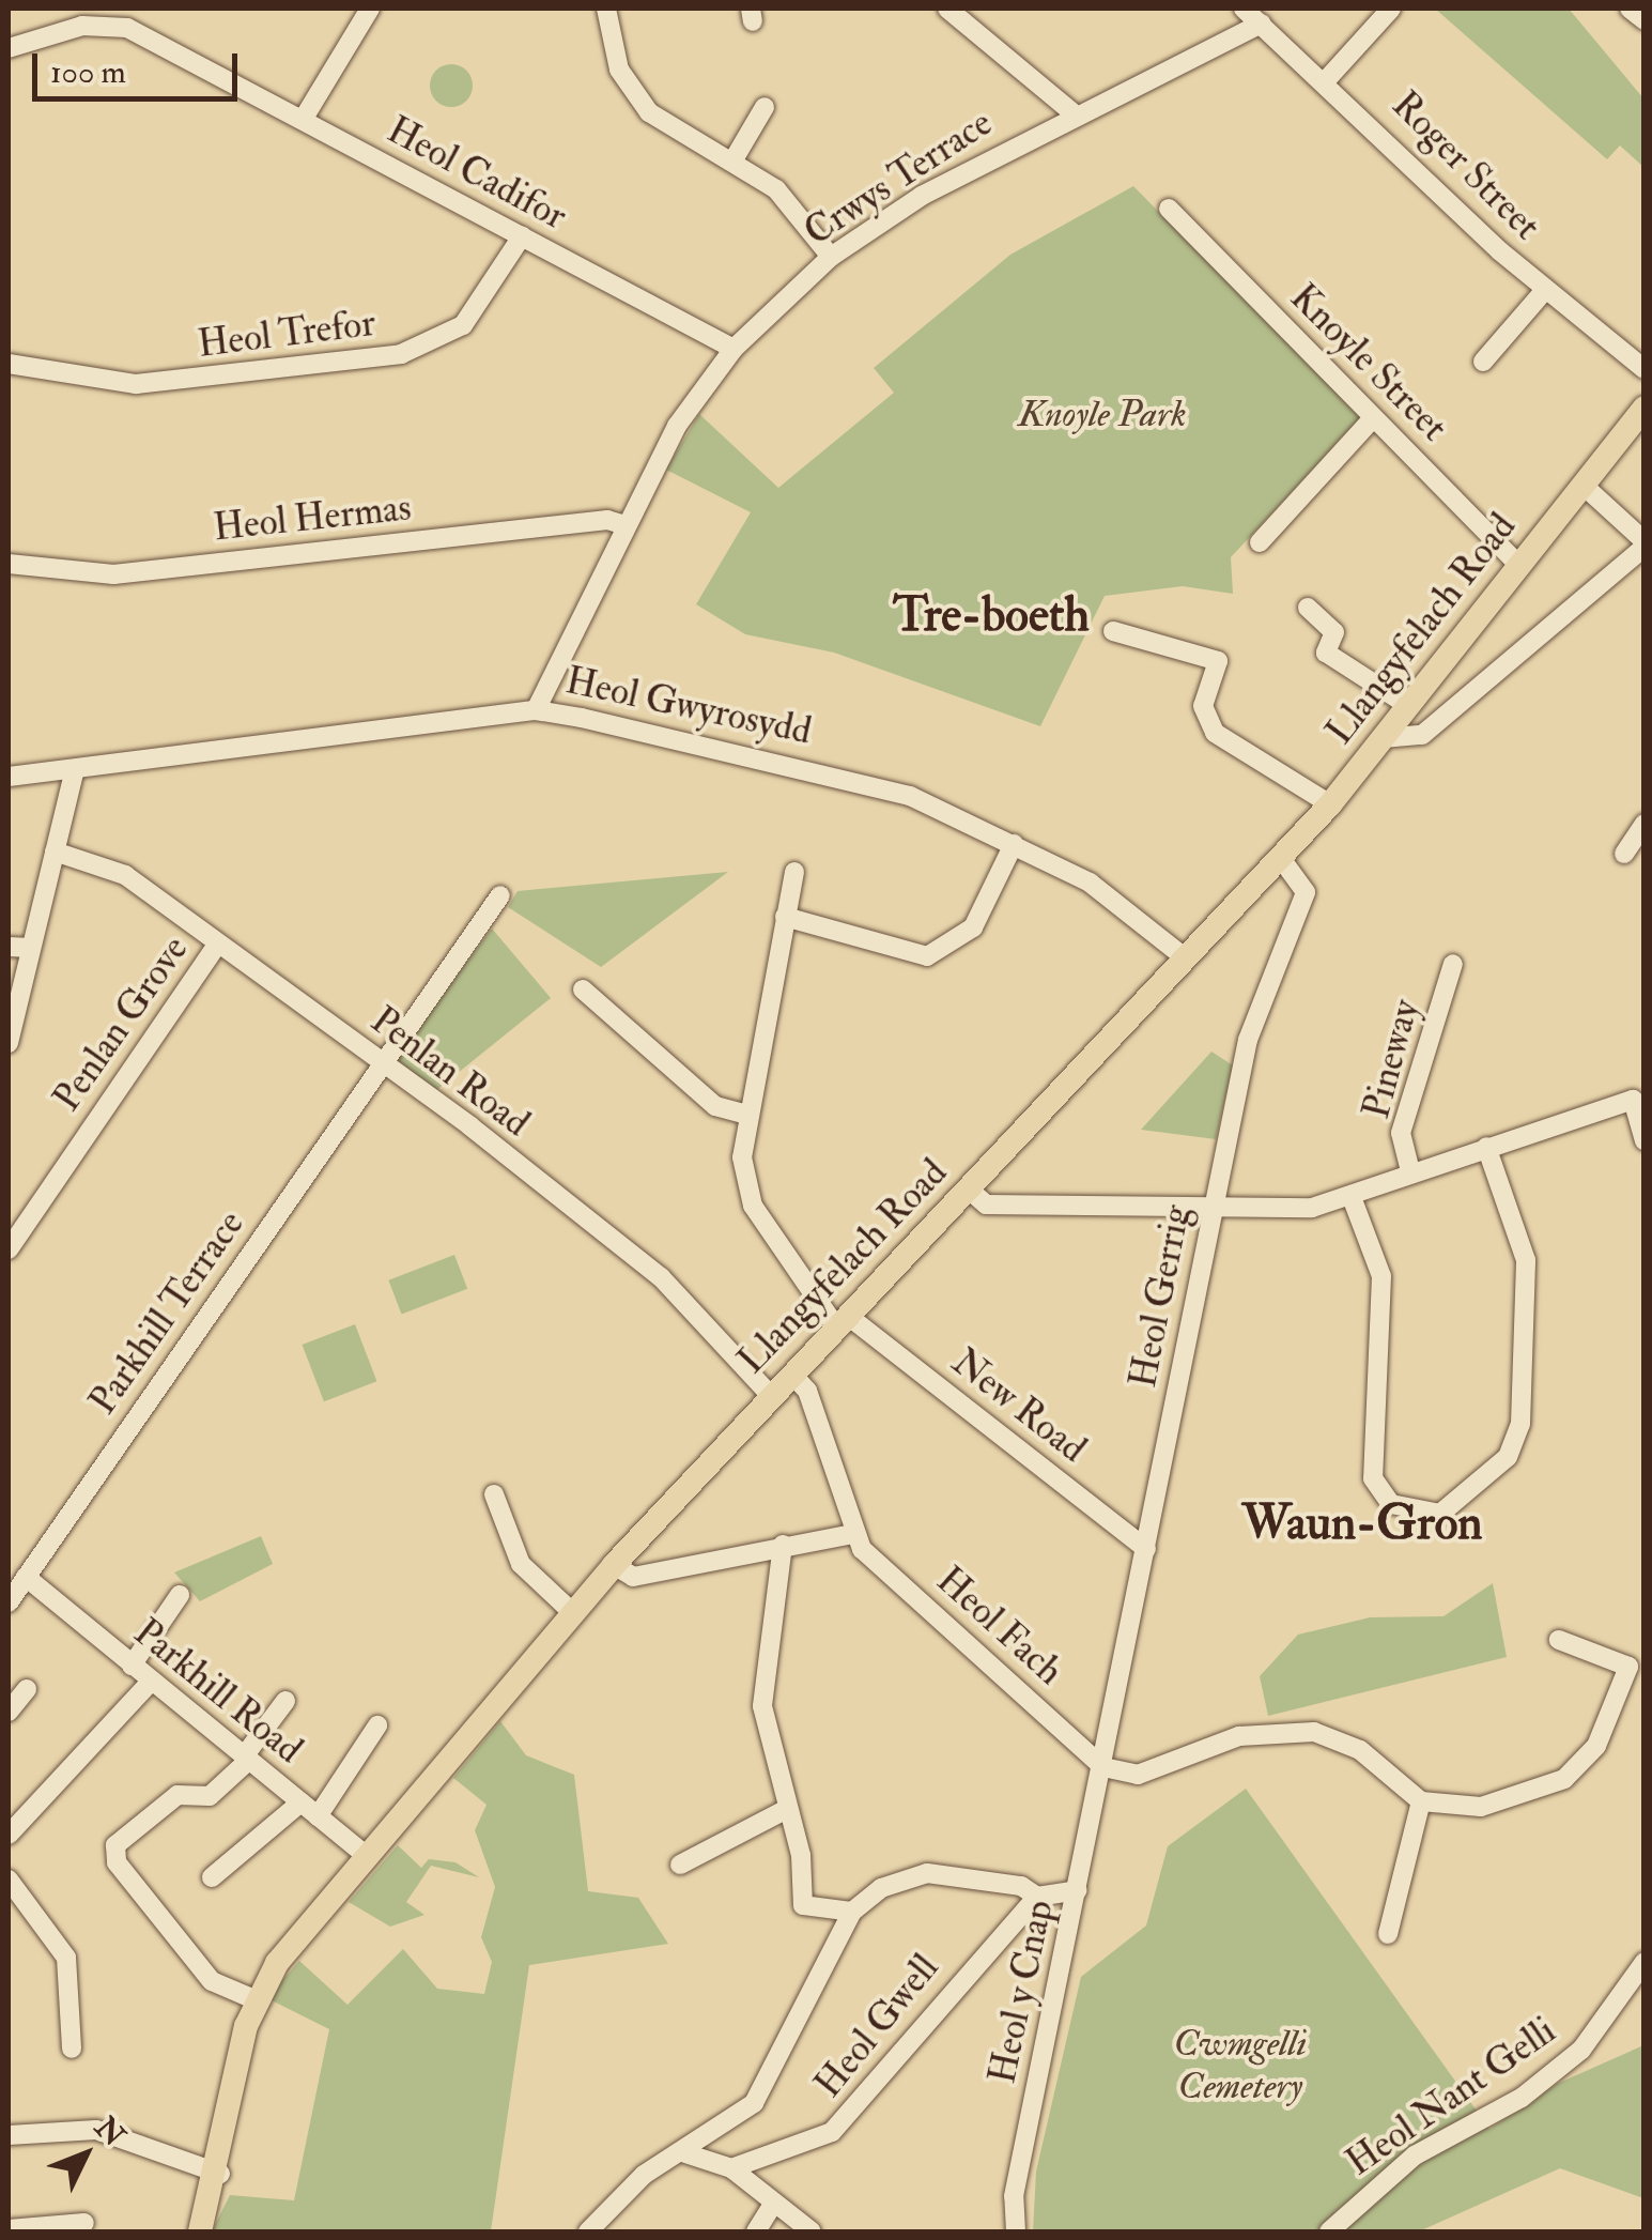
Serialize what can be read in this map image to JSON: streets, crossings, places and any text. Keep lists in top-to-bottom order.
{
  "streets": {
    "main road": ["Llangyfelach Road"],
    "street": [
      "Roger Street",
      "Heol Cadifor",
      "Crwys Terrace",
      "Heol Trefor",
      "Knoyle Street",
      "Heol Hermas",
      "Heol Gwyrosydd",
      "Penlan Grove",
      "Pineway",
      "Penlan Road",
      "Heol Gerrig",
      "Parkhill Terrace",
      "New Road",
      "Heol Fach",
      "Parkhill Road",
      "Heol y Cnap",
      "Heol Gwell",
      "Heol Nant Gelli"
    ]
  },
  "crossings": [
    ["Roger Street", "Crwys Terrace"],
    ["Heol Cadifor", "Crwys Terrace"],
    ["Heol Cadifor", "Heol Trefor"],
    ["Crwys Terrace", "Heol Hermas"],
    ["Crwys Terrace", "Heol Gwyrosydd"],
    ["Knoyle Street", "Llangyfelach Road"],
    ["Llangyfelach Road", "Heol Gwyrosydd"],
    ["Llangyfelach Road", "Penlan Road"],
    ["Llangyfelach Road", "Heol Gerrig"],
    ["Llangyfelach Road", "New Road"],
    ["Llangyfelach Road", "Heol Fach"],
    ["Llangyfelach Road", "Parkhill Road"],
    ["Penlan Grove", "Penlan Road"],
    ["Penlan Road", "Parkhill Terrace"],
    ["Heol Gerrig", "New Road"],
    ["Heol Gerrig", "Heol Fach"],
    ["Heol Gerrig", "Heol y Cnap"],
    ["Parkhill Terrace", "Parkhill Road"],
    ["Heol Fach", "Heol y Cnap"]
  ],
  "districts": ["Tre-boeth", "Waun-Gron"],
  "parks": ["Knoyle Park", "Cwmgelli Cemetery"],
  "scale_bar": "100 m",
  "north": "top right"
}
